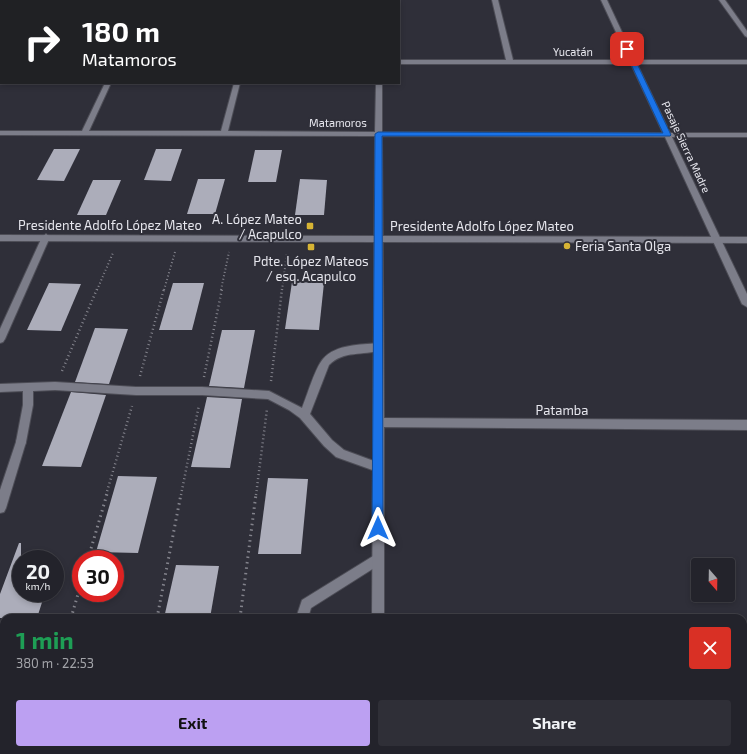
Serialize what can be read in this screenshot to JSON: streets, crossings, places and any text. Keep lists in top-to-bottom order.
{
  "streets": {
    "street": [
      "Yucatán",
      "Matamoros",
      "Pasaje Sierra Madre",
      "Presidente Adolfo López Mateo",
      "Patamba"
    ]
  },
  "crossings": [
    ["Yucatán", "Pasaje Sierra Madre"],
    ["Matamoros", "Pasaje Sierra Madre"],
    ["Pasaje Sierra Madre", "Presidente Adolfo López Mateo"]
  ],
  "places": {
    "transit": ["A. López Mateo / Acapulco", "Pdte. López Mateos / esq. Acapulco"],
    "other": ["Feria Santa Olga"]
  },
  "north": "bottom",
  "page": {
    "turn": ["180 m", "Matamoros"],
    "speed": "20 km/h",
    "limit": "30",
    "heading": ["1 min", "380 m · 22:53"],
    "buttons": ["Exit", "Share"]
  }
}
